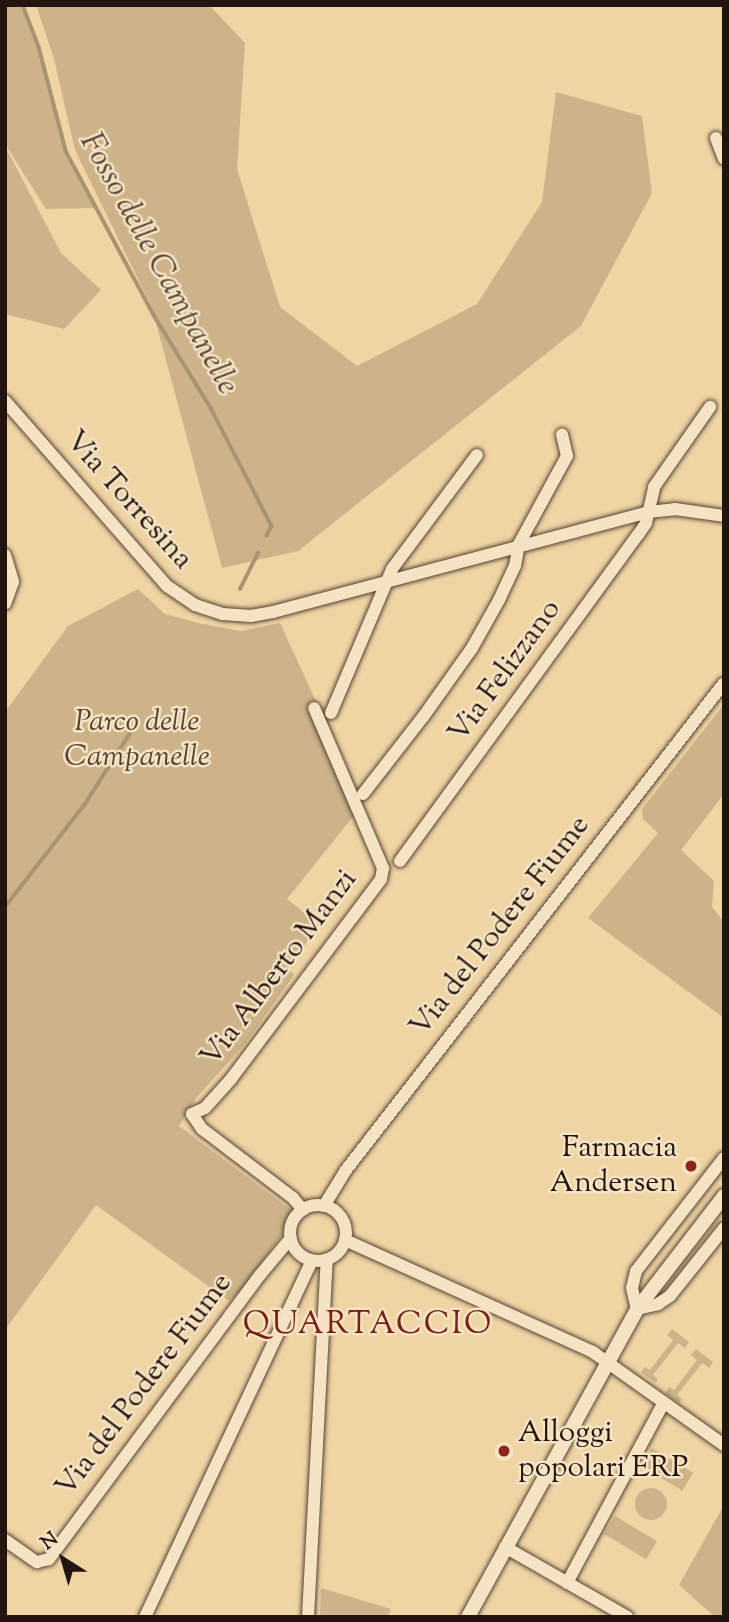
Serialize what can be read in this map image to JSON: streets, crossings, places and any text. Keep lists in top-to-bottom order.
{
  "streets": {
    "street": [
      "Via Torresina",
      "Via Felizzano",
      "Via del Podere Fiume",
      "Via Alberto Manzi"
    ]
  },
  "crossings": [
    ["Via Torresina", "Via Felizzano"],
    ["Via del Podere Fiume", "Via Alberto Manzi"]
  ],
  "districts": ["QUARTACCIO"],
  "water": ["Fosso delle Campanelle"],
  "parks": ["Parco delle Campanelle"],
  "places": ["Farmacia Andersen", "Alloggi popolari ERP"],
  "north": "top left"
}
